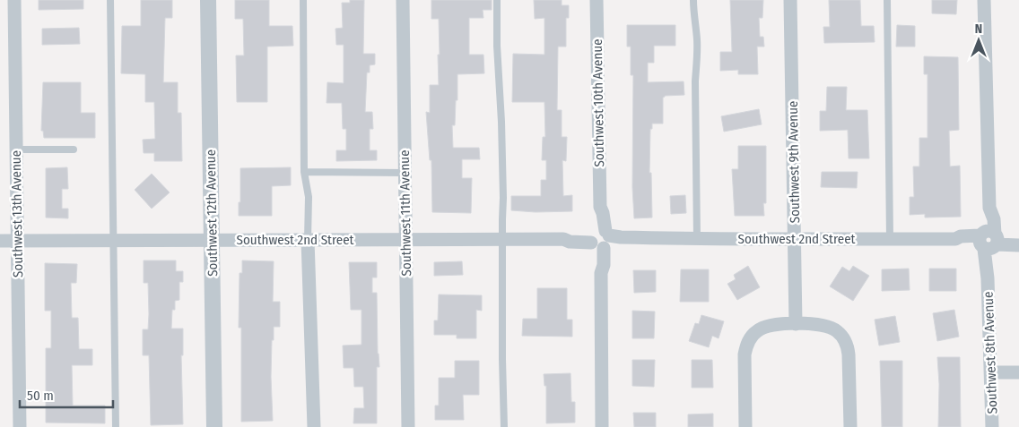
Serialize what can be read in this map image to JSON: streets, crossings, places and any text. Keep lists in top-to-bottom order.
{
  "streets": {
    "street": [
      "Southwest 10th Avenue",
      "Southwest 9th Avenue",
      "Southwest 12th Avenue",
      "Southwest 11th Avenue",
      "Southwest 13th Avenue",
      "Southwest 2nd Street",
      "Southwest 8th Avenue"
    ]
  },
  "crossings": [
    ["Southwest 10th Avenue", "Southwest 2nd Street"],
    ["Southwest 9th Avenue", "Southwest 2nd Street"],
    ["Southwest 12th Avenue", "Southwest 2nd Street"],
    ["Southwest 11th Avenue", "Southwest 2nd Street"],
    ["Southwest 13th Avenue", "Southwest 2nd Street"],
    ["Southwest 2nd Street", "Southwest 8th Avenue"]
  ],
  "scale_bar": "50 m",
  "north": "top"
}
